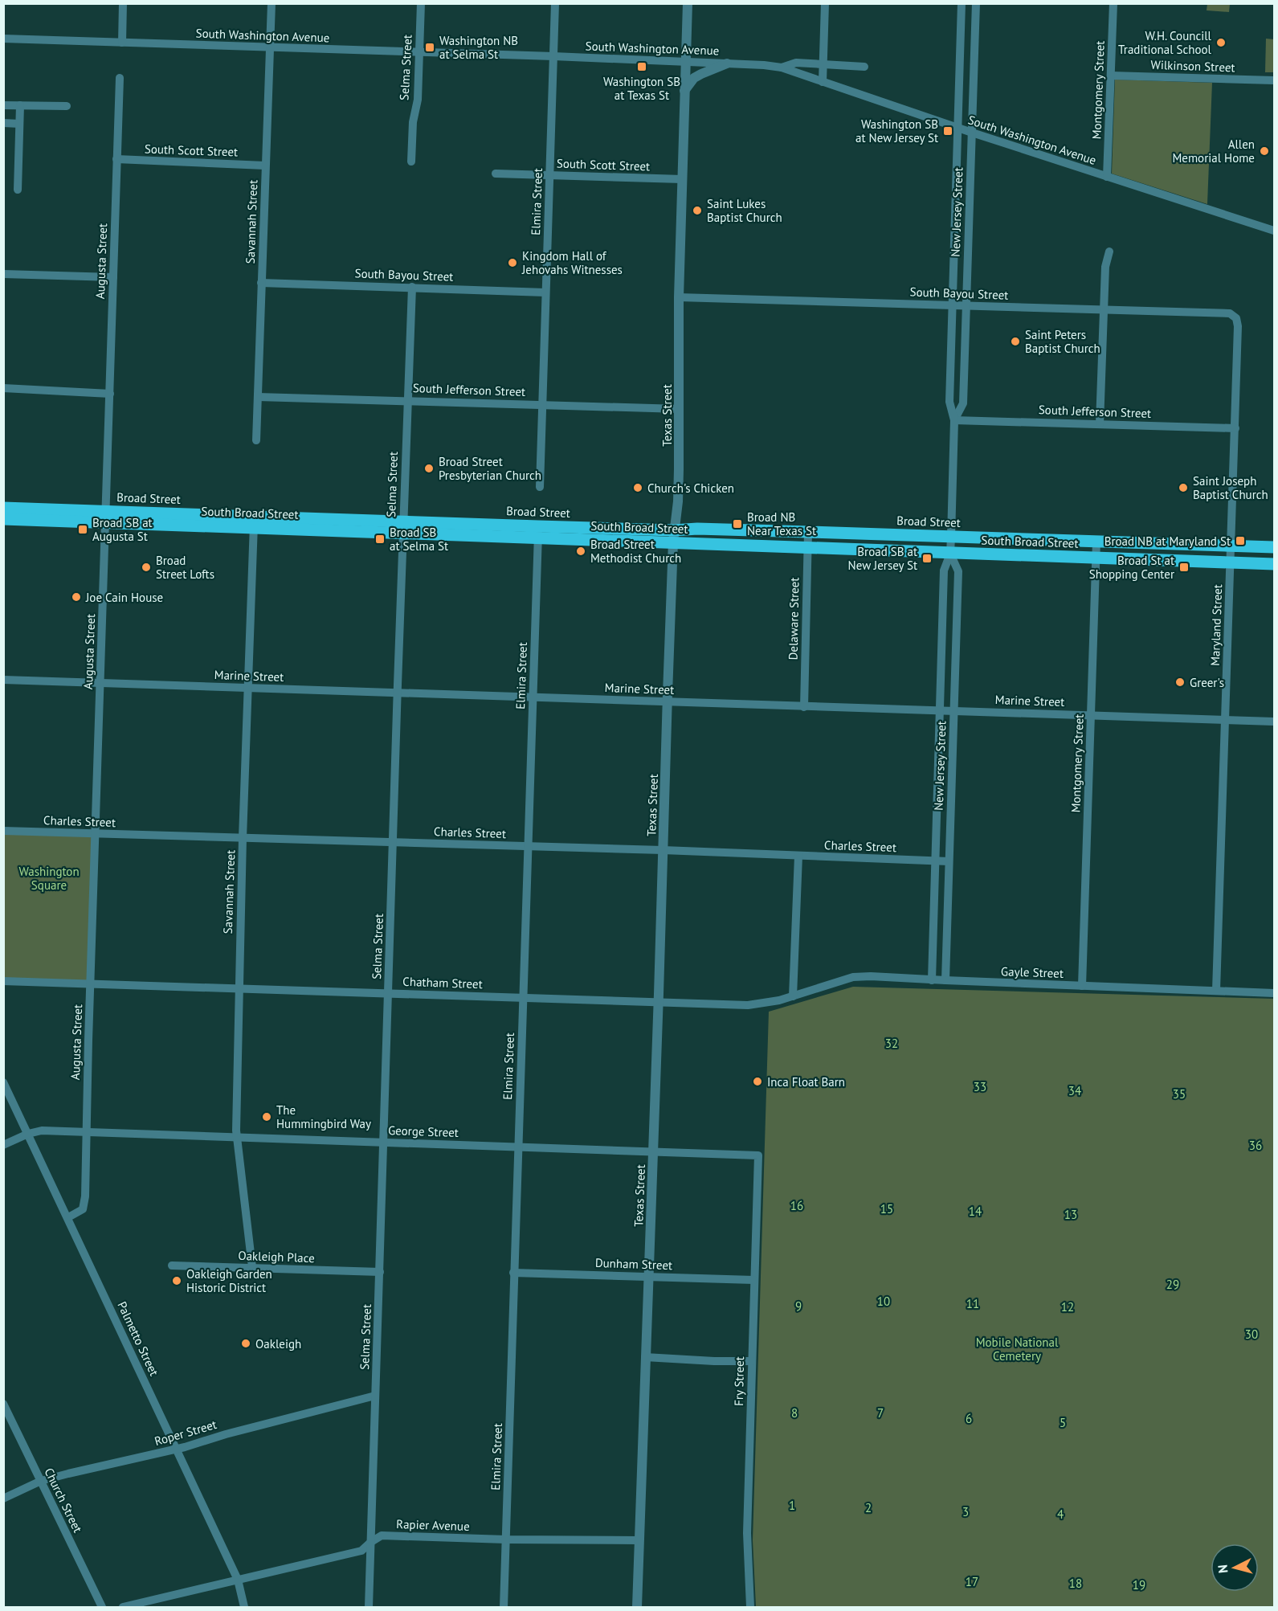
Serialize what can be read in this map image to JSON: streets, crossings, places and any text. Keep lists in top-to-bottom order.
{
  "streets": {
    "main road": ["Broad Street", "South Broad Street"],
    "street": [
      "South Washington Avenue",
      "Wilkinson Street",
      "Selma Street",
      "Montgomery Street",
      "South Scott Street",
      "Elmira Street",
      "New Jersey Street",
      "Savannah Street",
      "Augusta Street",
      "South Bayou Street",
      "South Jefferson Street",
      "Texas Street",
      "Delaware Street",
      "Maryland Street",
      "Marine Street",
      "Charles Street",
      "Gayle Street",
      "Chatham Street",
      "George Street",
      "Oakleigh Place",
      "Dunham Street",
      "Palmetto Street",
      "Fry Street",
      "Roper Street",
      "Church Street",
      "Rapier Avenue"
    ]
  },
  "crossings": [
    ["South Washington Avenue", "Selma Street"],
    ["South Washington Avenue", "Montgomery Street"],
    ["South Washington Avenue", "Elmira Street"],
    ["South Washington Avenue", "New Jersey Street"],
    ["South Washington Avenue", "Savannah Street"],
    ["South Washington Avenue", "Texas Street"],
    ["Wilkinson Street", "Montgomery Street"],
    ["Selma Street", "South Bayou Street"],
    ["Selma Street", "South Jefferson Street"],
    ["Selma Street", "Broad Street"],
    ["Selma Street", "Marine Street"],
    ["Selma Street", "Charles Street"],
    ["Selma Street", "Chatham Street"],
    ["Selma Street", "George Street"],
    ["Selma Street", "Oakleigh Place"],
    ["Selma Street", "Roper Street"],
    ["Selma Street", "Rapier Avenue"],
    ["Montgomery Street", "Broad Street"],
    ["Montgomery Street", "South Broad Street"],
    ["Montgomery Street", "Marine Street"],
    ["Montgomery Street", "Gayle Street"],
    ["South Scott Street", "Elmira Street"],
    ["South Scott Street", "Savannah Street"],
    ["South Scott Street", "Augusta Street"],
    ["South Scott Street", "Texas Street"],
    ["Elmira Street", "South Bayou Street"],
    ["Elmira Street", "South Jefferson Street"],
    ["Elmira Street", "Broad Street"],
    ["Elmira Street", "Marine Street"],
    ["Elmira Street", "Charles Street"],
    ["Elmira Street", "Chatham Street"],
    ["Elmira Street", "George Street"],
    ["Elmira Street", "Dunham Street"],
    ["Elmira Street", "Rapier Avenue"],
    ["New Jersey Street", "South Bayou Street"],
    ["New Jersey Street", "South Jefferson Street"],
    ["New Jersey Street", "Broad Street"],
    ["New Jersey Street", "South Broad Street"],
    ["New Jersey Street", "Marine Street"],
    ["New Jersey Street", "Charles Street"],
    ["New Jersey Street", "Gayle Street"],
    ["Savannah Street", "South Bayou Street"],
    ["Savannah Street", "South Jefferson Street"],
    ["Savannah Street", "Broad Street"],
    ["Savannah Street", "Marine Street"],
    ["Savannah Street", "Charles Street"],
    ["Savannah Street", "Chatham Street"],
    ["Savannah Street", "George Street"],
    ["Savannah Street", "Oakleigh Place"],
    ["Augusta Street", "Broad Street"],
    ["Augusta Street", "Marine Street"],
    ["Augusta Street", "Charles Street"],
    ["Augusta Street", "Chatham Street"],
    ["Augusta Street", "George Street"],
    ["Augusta Street", "Palmetto Street"],
    ["South Bayou Street", "Texas Street"],
    ["South Bayou Street", "Maryland Street"],
    ["South Jefferson Street", "Texas Street"],
    ["South Jefferson Street", "Maryland Street"],
    ["Texas Street", "Broad Street"],
    ["Texas Street", "South Broad Street"],
    ["Texas Street", "Marine Street"],
    ["Texas Street", "Charles Street"],
    ["Texas Street", "Chatham Street"],
    ["Texas Street", "George Street"],
    ["Texas Street", "Dunham Street"],
    ["Texas Street", "Rapier Avenue"],
    ["Broad Street", "South Broad Street"],
    ["Broad Street", "Delaware Street"],
    ["Broad Street", "Maryland Street"],
    ["South Broad Street", "Delaware Street"],
    ["South Broad Street", "Maryland Street"],
    ["Delaware Street", "Marine Street"],
    ["Maryland Street", "Marine Street"],
    ["Maryland Street", "Gayle Street"],
    ["Gayle Street", "Chatham Street"],
    ["George Street", "Palmetto Street"],
    ["George Street", "Fry Street"],
    ["Dunham Street", "Fry Street"],
    ["Palmetto Street", "Roper Street"],
    ["Palmetto Street", "Rapier Avenue"],
    ["Roper Street", "Church Street"]
  ],
  "parks": [
    "Washington Square",
    "32",
    "33",
    "34",
    "35",
    "36",
    "16",
    "15",
    "14",
    "13",
    "29",
    "10",
    "11",
    "9",
    "12",
    "30",
    "Mobile National Cemetery",
    "8",
    "7",
    "6",
    "5",
    "1",
    "2",
    "3",
    "4",
    "17",
    "18",
    "19"
  ],
  "places": {
    "other": [
      "W.H. Councill Traditional School",
      "Allen Memorial Home",
      "Saint Lukes Baptist Church",
      "Kingdom Hall of Jehovahs Witnesses",
      "Saint Peters Baptist Church",
      "Broad Street Presbyterian Church",
      "Church's Chicken",
      "Saint Joseph Baptist Church",
      "Broad Street Methodist Church",
      "Broad Street Lofts",
      "Joe Cain House",
      "Greer's",
      "Inca Float Barn",
      "The Hummingbird Way",
      "Oakleigh Garden Historic District",
      "Oakleigh"
    ],
    "transit": [
      "Washington NB at Selma St",
      "Washington SB at Texas St",
      "Washington SB at New Jersey St",
      "Broad NB Near Texas St",
      "Broad SB at Augusta St",
      "Broad SB at Selma St",
      "Broad NB at Maryland St",
      "Broad SB at New Jersey St",
      "Broad St at Shopping Center"
    ]
  },
  "north": "left"
}
